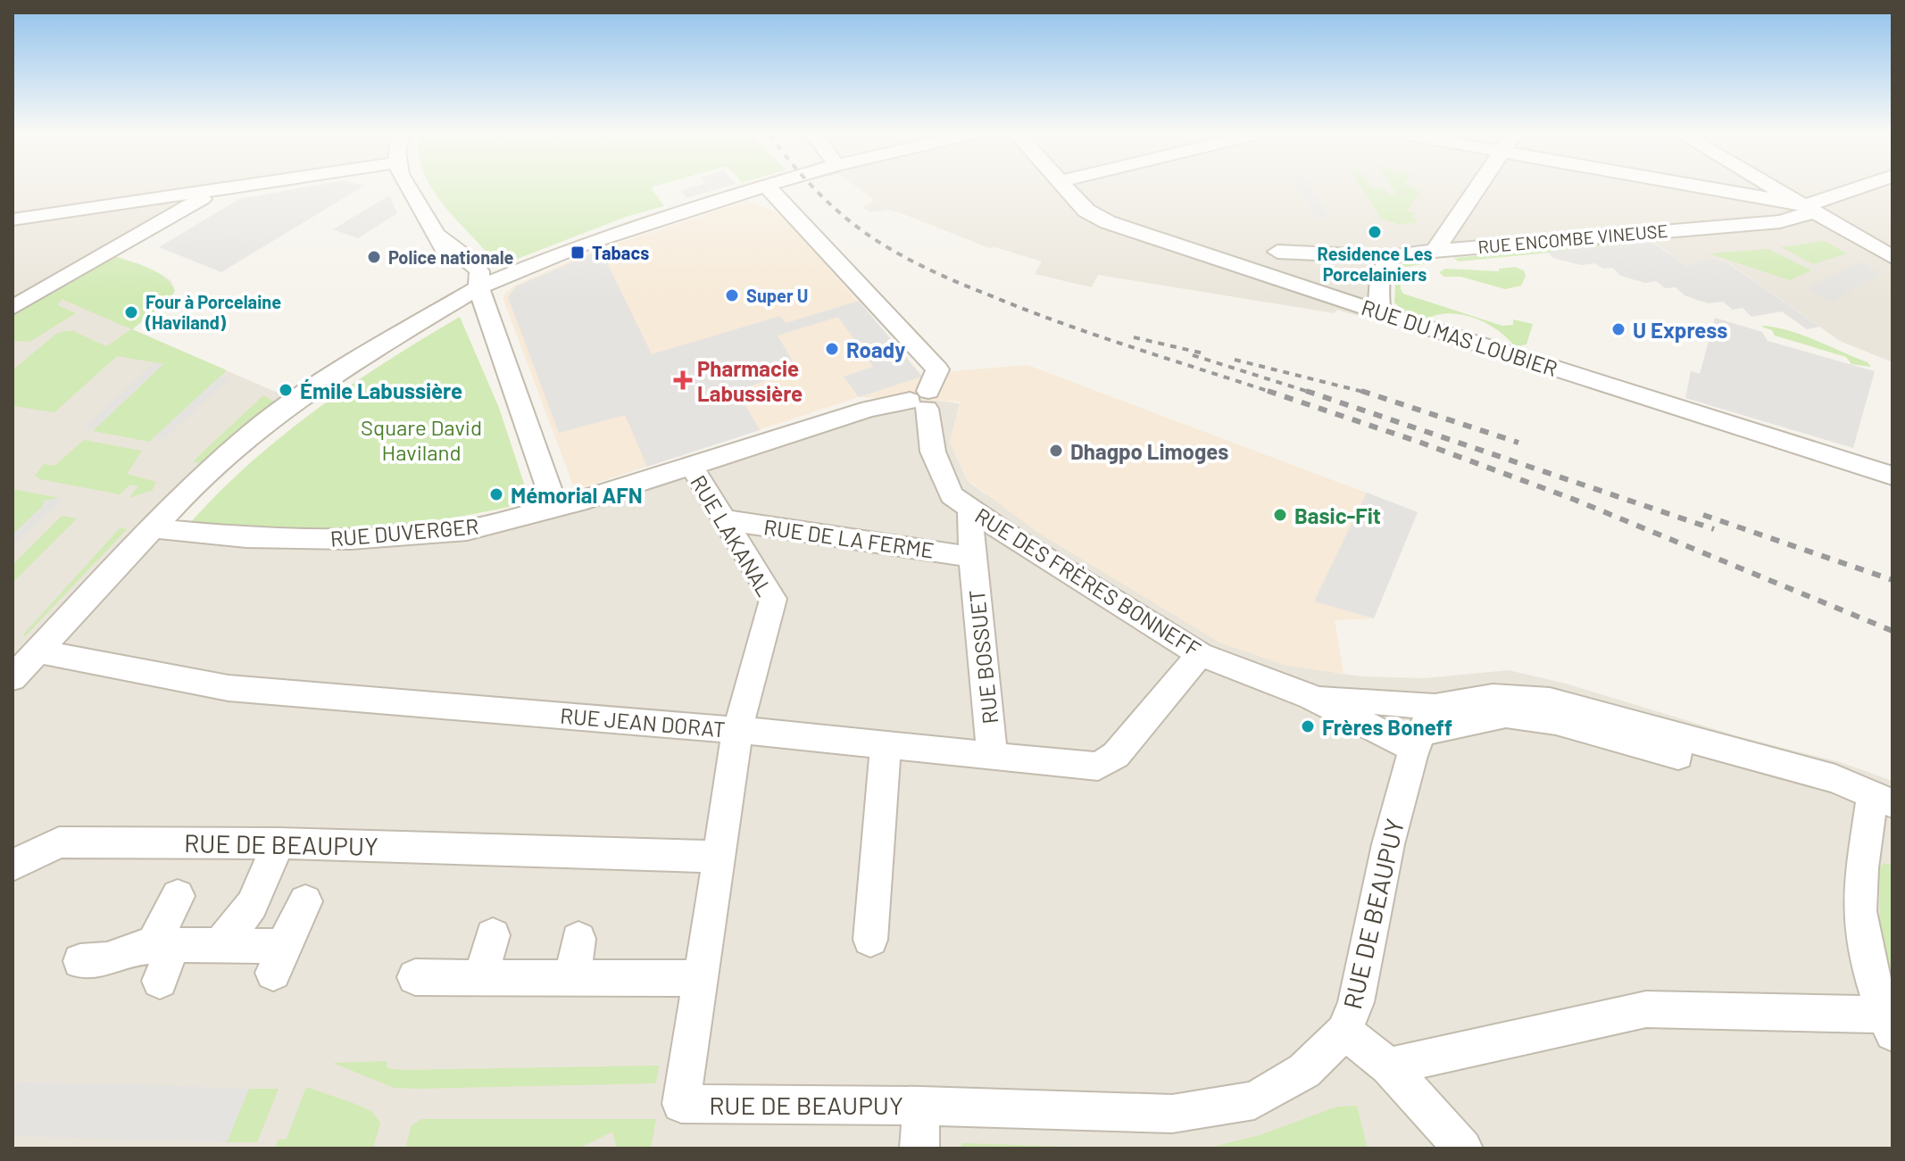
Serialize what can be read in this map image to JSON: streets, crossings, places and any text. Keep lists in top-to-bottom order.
{
  "streets": {
    "street": [
      "RUE ENCOMBE VINEUSE",
      "RUE DU MAS LOUBIER",
      "RUE DUVERGER",
      "RUE LAKANAL",
      "RUE DE LA FERME",
      "RUE DES FRÈRES BONNEFF",
      "RUE BOSSUET",
      "RUE JEAN DORAT",
      "RUE DE BEAUPUY"
    ]
  },
  "crossings": [
    ["RUE DUVERGER", "RUE LAKANAL"],
    ["RUE DUVERGER", "RUE DES FRÈRES BONNEFF"],
    ["RUE LAKANAL", "RUE DE LA FERME"],
    ["RUE LAKANAL", "RUE JEAN DORAT"],
    ["RUE LAKANAL", "RUE DE BEAUPUY"],
    ["RUE DE LA FERME", "RUE BOSSUET"],
    ["RUE DES FRÈRES BONNEFF", "RUE BOSSUET"],
    ["RUE DES FRÈRES BONNEFF", "RUE JEAN DORAT"],
    ["RUE DES FRÈRES BONNEFF", "RUE DE BEAUPUY"],
    ["RUE BOSSUET", "RUE JEAN DORAT"]
  ],
  "parks": ["Square David Haviland"],
  "places": {
    "other": [
      "Residence Les Porcelainiers",
      "Police nationale",
      "Super U",
      "Four à Porcelaine (Haviland)",
      "U Express",
      "Roady",
      "Émile Labussière",
      "Dhagpo Limoges",
      "Mémorial AFN",
      "Basic-Fit",
      "Frères Boneff"
    ],
    "transit": ["Tabacs"],
    "health": ["Pharmacie Labussière"]
  }
}
